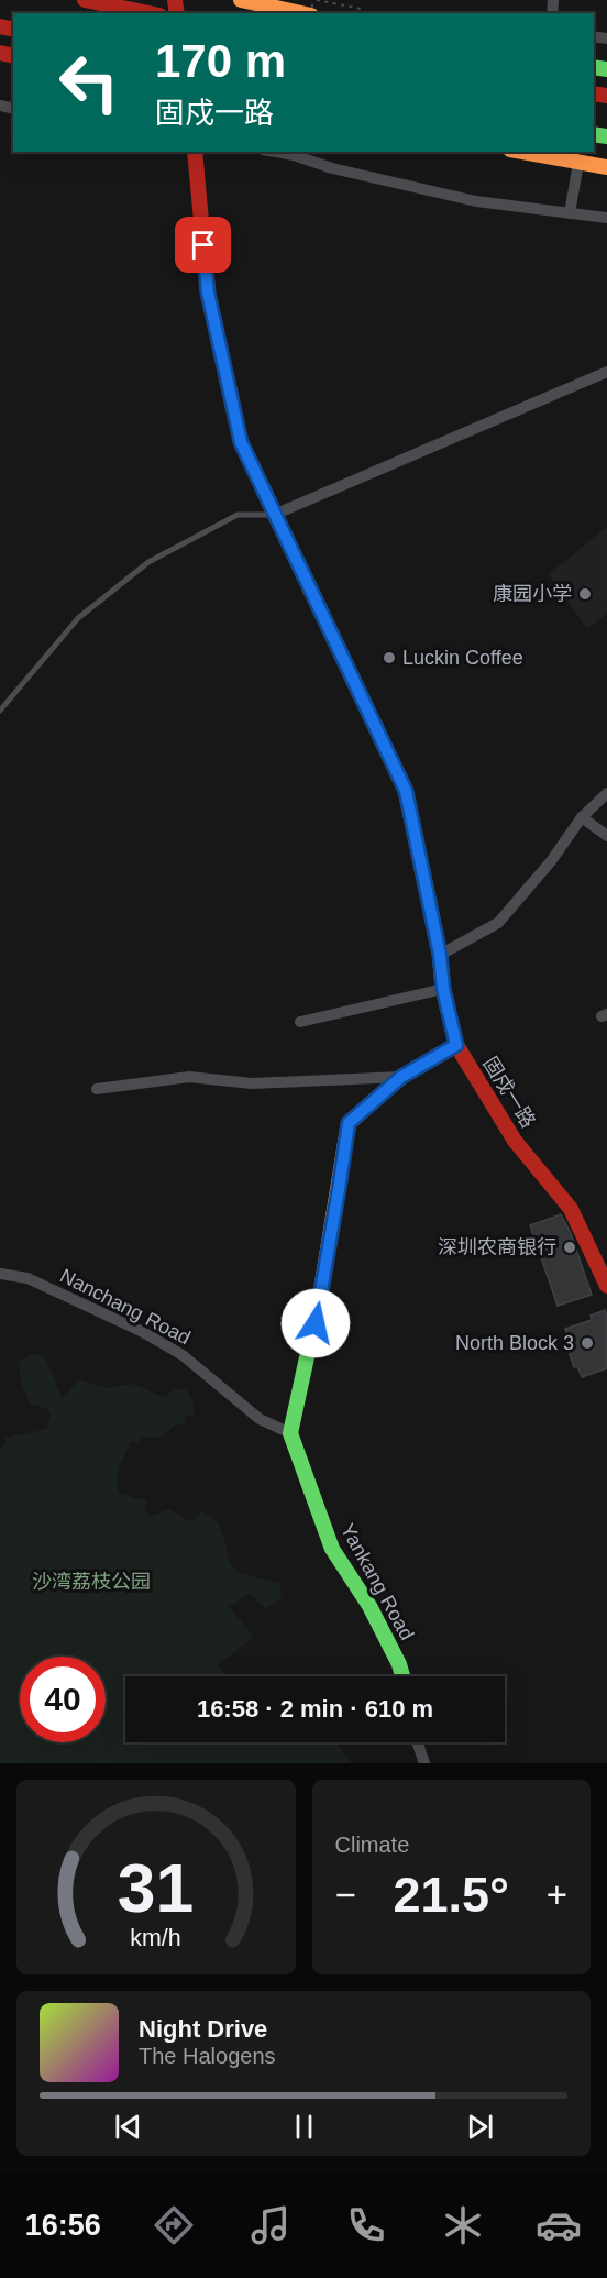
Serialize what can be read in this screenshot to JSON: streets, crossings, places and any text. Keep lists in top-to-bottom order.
{
  "streets": {
    "street": ["固戍一路", "Nanchang Road", "Yankang Road"]
  },
  "crossings": [
    ["Nanchang Road", "Yankang Road"]
  ],
  "parks": ["沙湾荔枝公园"],
  "places": [
    "康园小学",
    "Luckin Coffee",
    "深圳农商银行",
    "North Block 3"
  ],
  "page": {
    "turn": ["170 m", "固戍一路"],
    "limit": "40",
    "trip": "16:58 · 2 min · 610 m",
    "tile": "Climate",
    "heat": ["−", "21.5°", "+"],
    "song": ["Night Drive", "The Halogens"],
    "tabs": "16:56",
    "gauge": ["31", "km/h"]
  }
}
